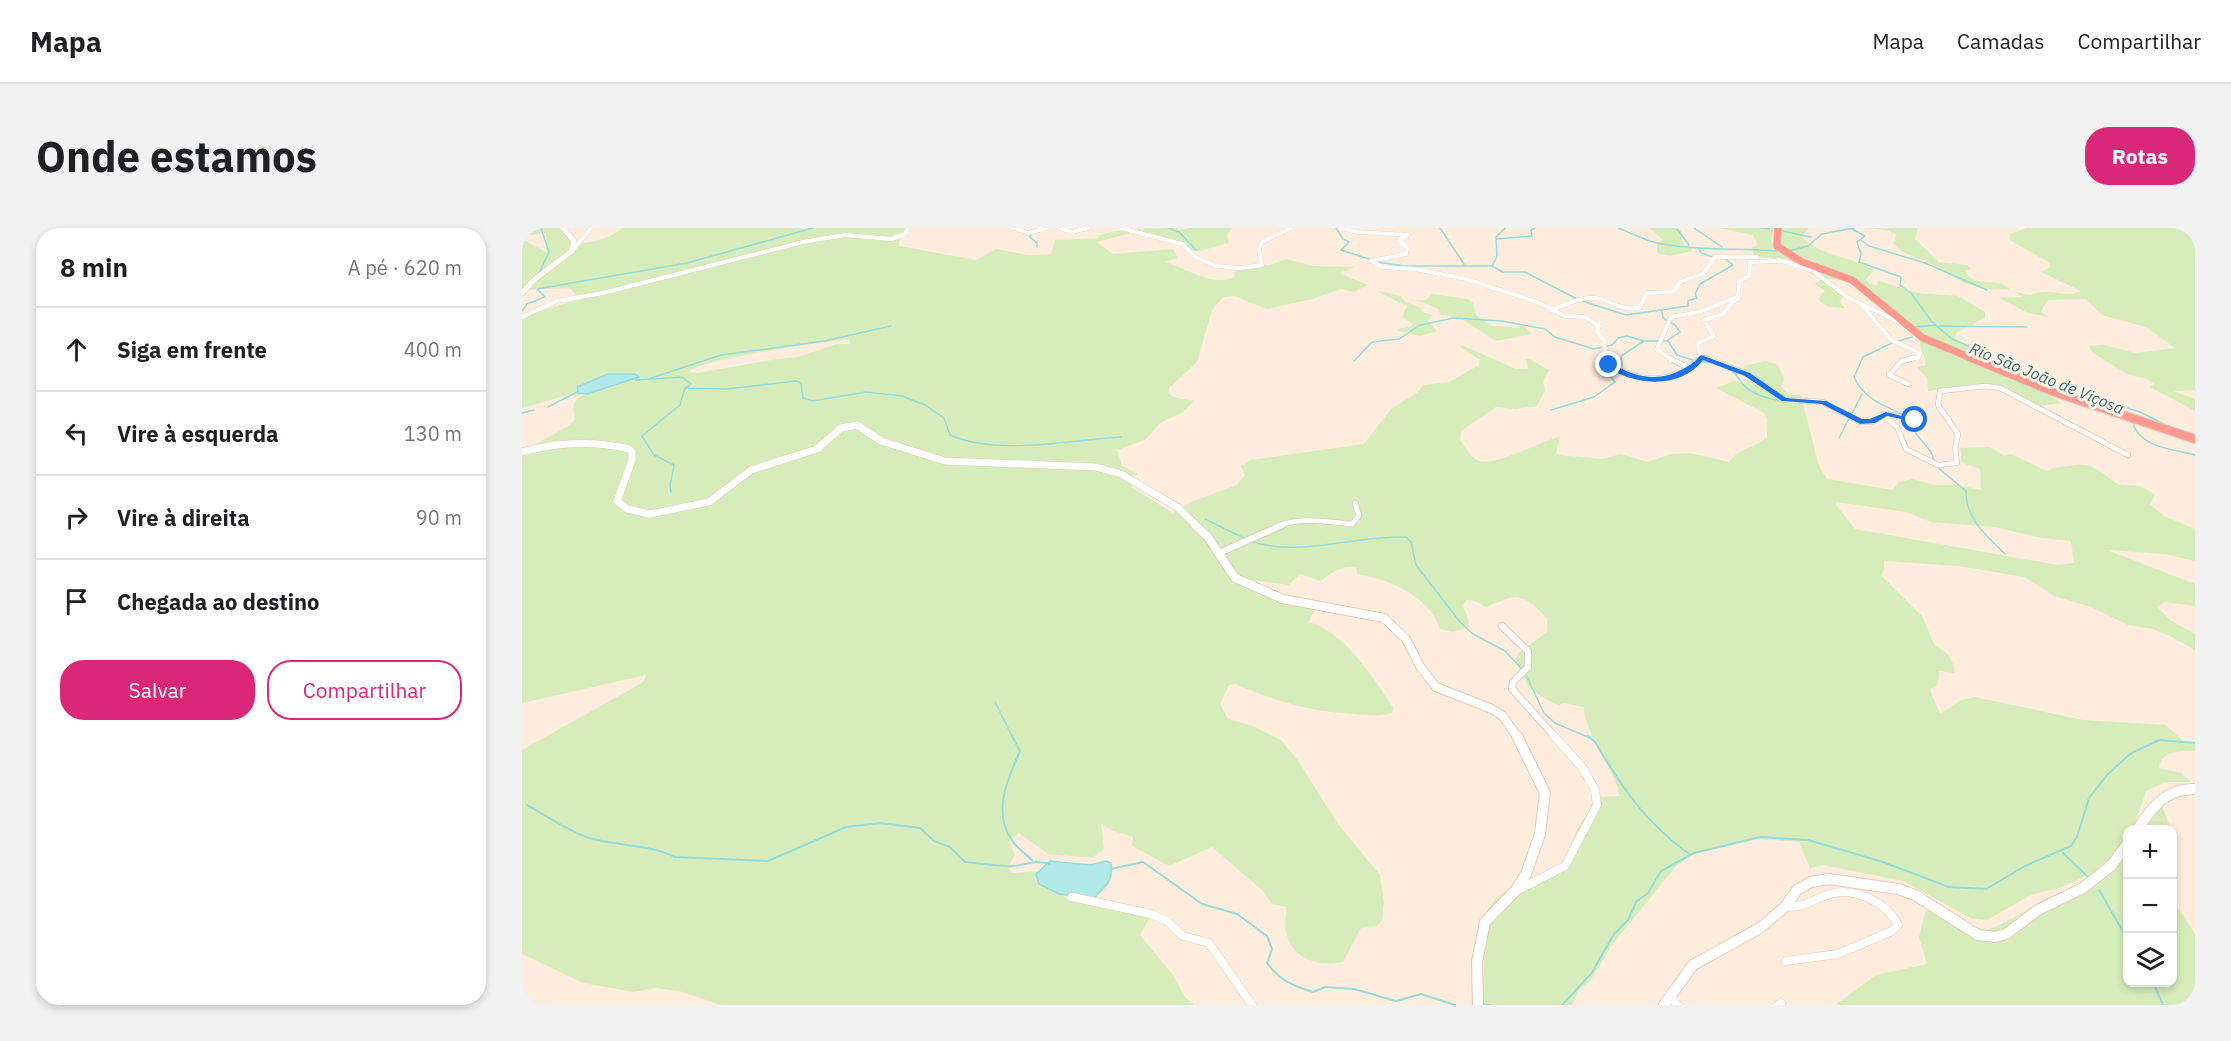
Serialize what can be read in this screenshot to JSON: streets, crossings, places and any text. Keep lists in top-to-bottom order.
{
  "water": ["Rio São João de Viçosa"],
  "page": {
    "header": "Mapa",
    "nav": ["Mapa", "Camadas", "Compartilhar"],
    "buttons": [
      "Rotas",
      ["Salvar", "Compartilhar"]
    ],
    "title": "Onde estamos",
    "heading": ["8 min", "A pé · 620 m"],
    "list": [
      ["Siga em frente", "400 m"],
      ["Vire à esquerda", "130 m"],
      ["Vire à direita", "90 m"],
      "Chegada ao destino"
    ],
    "map_buttons": ["+", "−"]
  }
}
